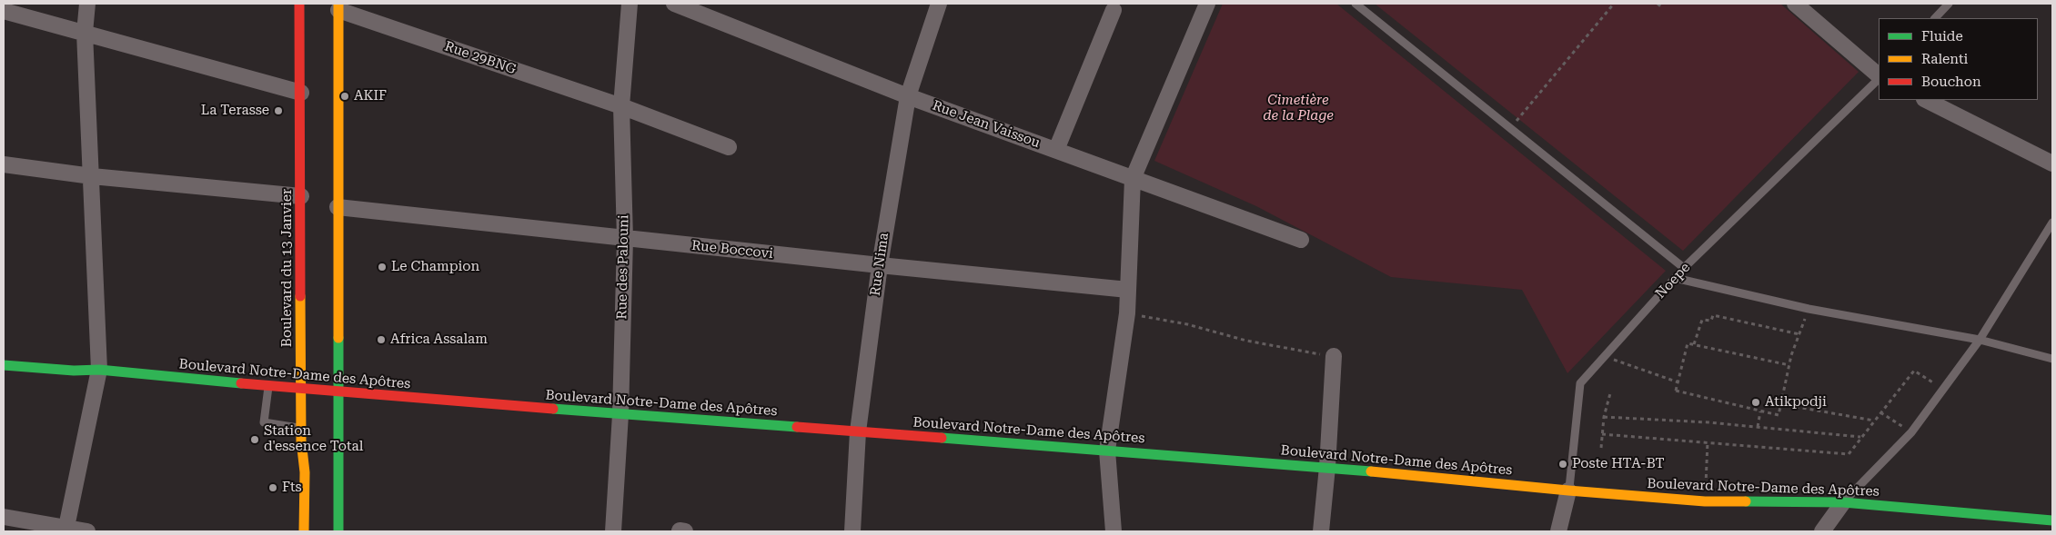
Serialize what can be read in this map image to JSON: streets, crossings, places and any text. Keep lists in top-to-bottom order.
{
  "streets": {
    "main road": ["Boulevard du 13 Janvier", "Boulevard Notre-Dame des Apôtres"],
    "street": [
      "Rue 29BNG",
      "Rue Jean Vaissou",
      "Rue Boccovi",
      "Rue Nima",
      "Rue des Palouni",
      "Noepe"
    ]
  },
  "crossings": [
    ["Rue 29BNG", "Rue des Palouni"],
    ["Rue Jean Vaissou", "Rue Nima"],
    ["Rue Boccovi", "Rue Nima"],
    ["Rue Boccovi", "Rue des Palouni"],
    ["Rue Nima", "Boulevard Notre-Dame des Apôtres"],
    ["Rue des Palouni", "Boulevard Notre-Dame des Apôtres"],
    ["Boulevard du 13 Janvier", "Boulevard Notre-Dame des Apôtres"],
    ["Noepe", "Boulevard Notre-Dame des Apôtres"]
  ],
  "parks": ["Cimetière de la Plage"],
  "places": [
    "AKIF",
    "La Terasse",
    "Le Champion",
    "Africa Assalam",
    "Atikpodji",
    "Station d'essence Total",
    "Poste HTA-BT",
    "Fts"
  ],
  "legend": ["Fluide", "Ralenti", "Bouchon"]
}
